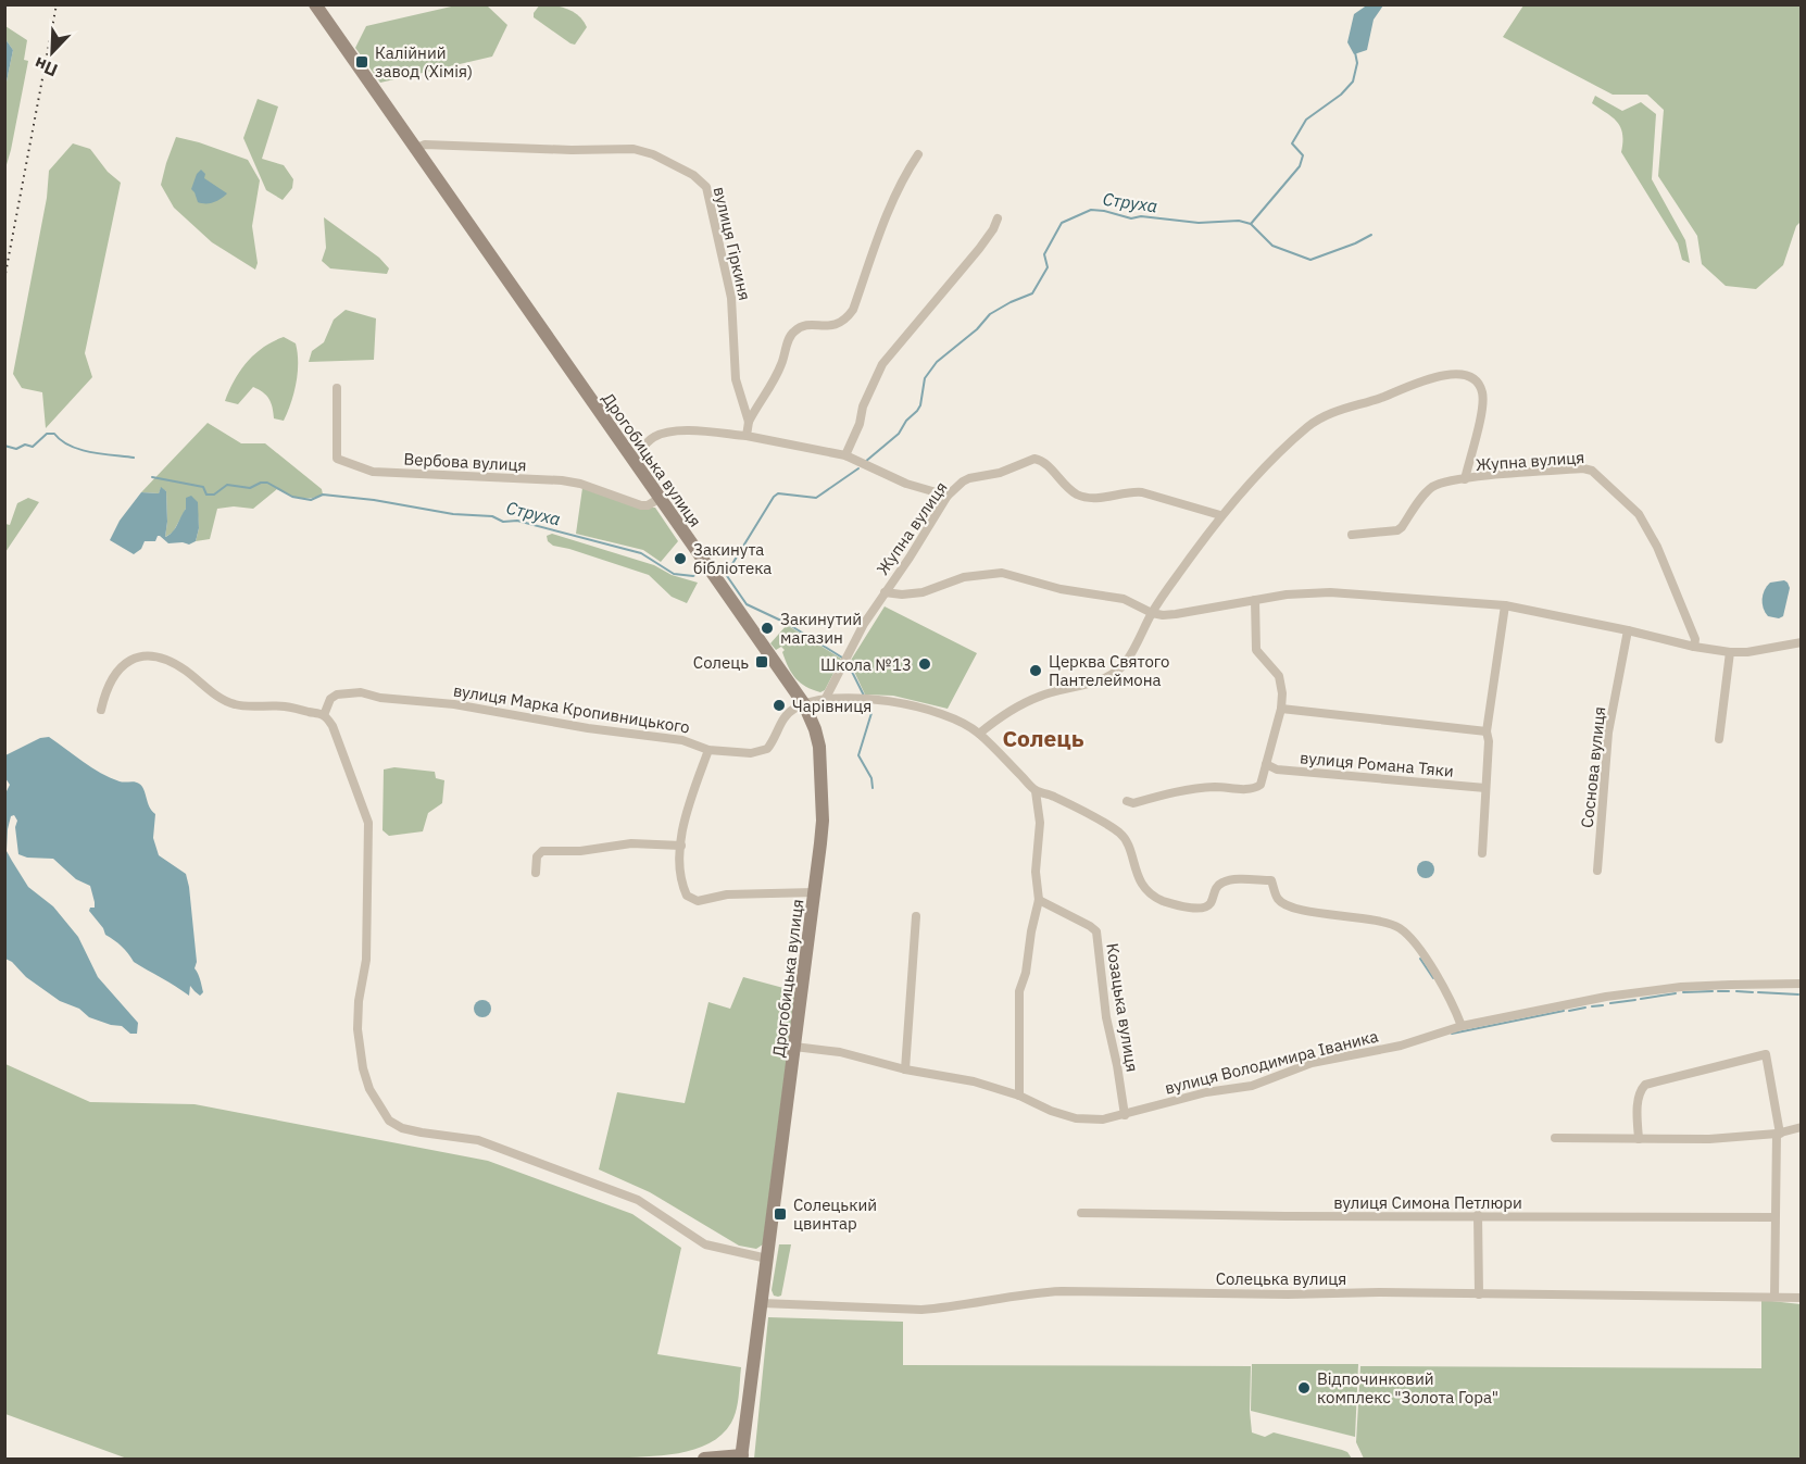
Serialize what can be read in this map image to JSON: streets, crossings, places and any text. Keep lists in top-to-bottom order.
{
  "streets": {
    "street": [
      "вулиця Гіркиня",
      "Дрогобицька вулиця",
      "Жупна вулиця",
      "Вербова вулиця",
      "вулиця Марка Кропивницького",
      "вулиця Романа Тяки",
      "Соснова вулиця",
      "Козацька вулиця",
      "вулиця Володимира Іваника",
      "вулиця Симона Петлюри",
      "Солецька вулиця"
    ]
  },
  "crossings": [
    ["вулиця Гіркиня", "Дрогобицька вулиця"],
    ["Дрогобицька вулиця", "Вербова вулиця"],
    ["Дрогобицька вулиця", "вулиця Марка Кропивницького"],
    ["Дрогобицька вулиця", "вулиця Володимира Іваника"],
    ["Дрогобицька вулиця", "Солецька вулиця"],
    ["Козацька вулиця", "вулиця Володимира Іваника"]
  ],
  "districts": ["Солець"],
  "water": ["Струха"],
  "places": {
    "transit": ["Калійний завод (Хімія)", "Солець", "Солецький цвинтар"],
    "other": [
      "Закинута бібліотека",
      "Закинутий магазин",
      "Школа №13",
      "Церква Святого Пантелеймона",
      "Чарівниця",
      "Відпочинковий комплекс \"Золота Гора\""
    ]
  },
  "north": "bottom left"
}
